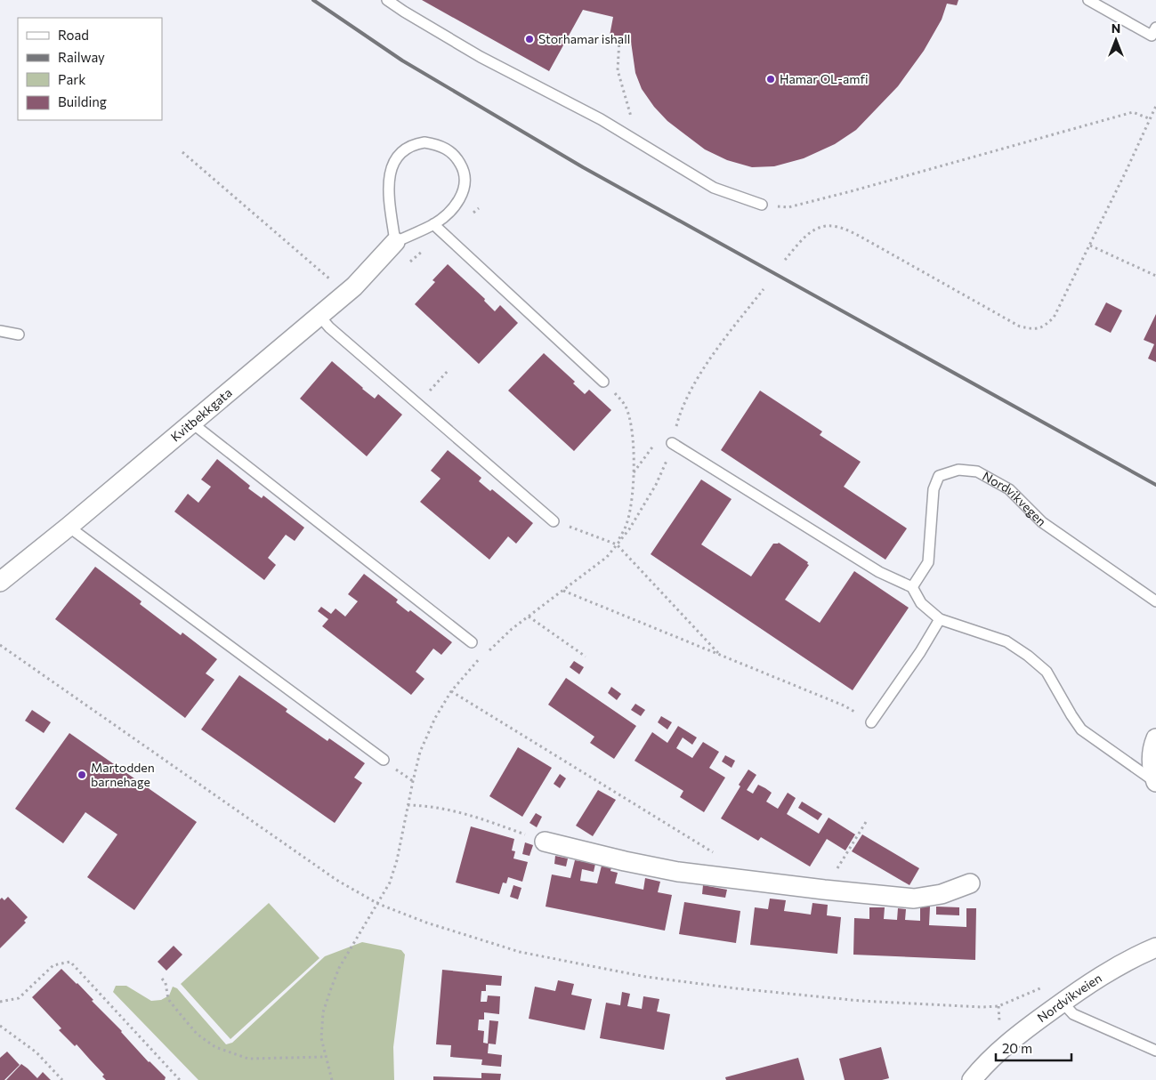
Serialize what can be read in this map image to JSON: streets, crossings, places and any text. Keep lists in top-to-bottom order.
{
  "streets": {
    "street": ["Kvitbekkgata", "Nordvikveien"],
    "lane": ["Nordvikvegen"]
  },
  "places": ["Storhamar ishall", "Hamar OL-amfi", "Martodden barnehage"],
  "legend": [
    "Road",
    "Railway",
    "Park",
    "Building"
  ],
  "scale_bar": "20 m",
  "north": "top"
}
